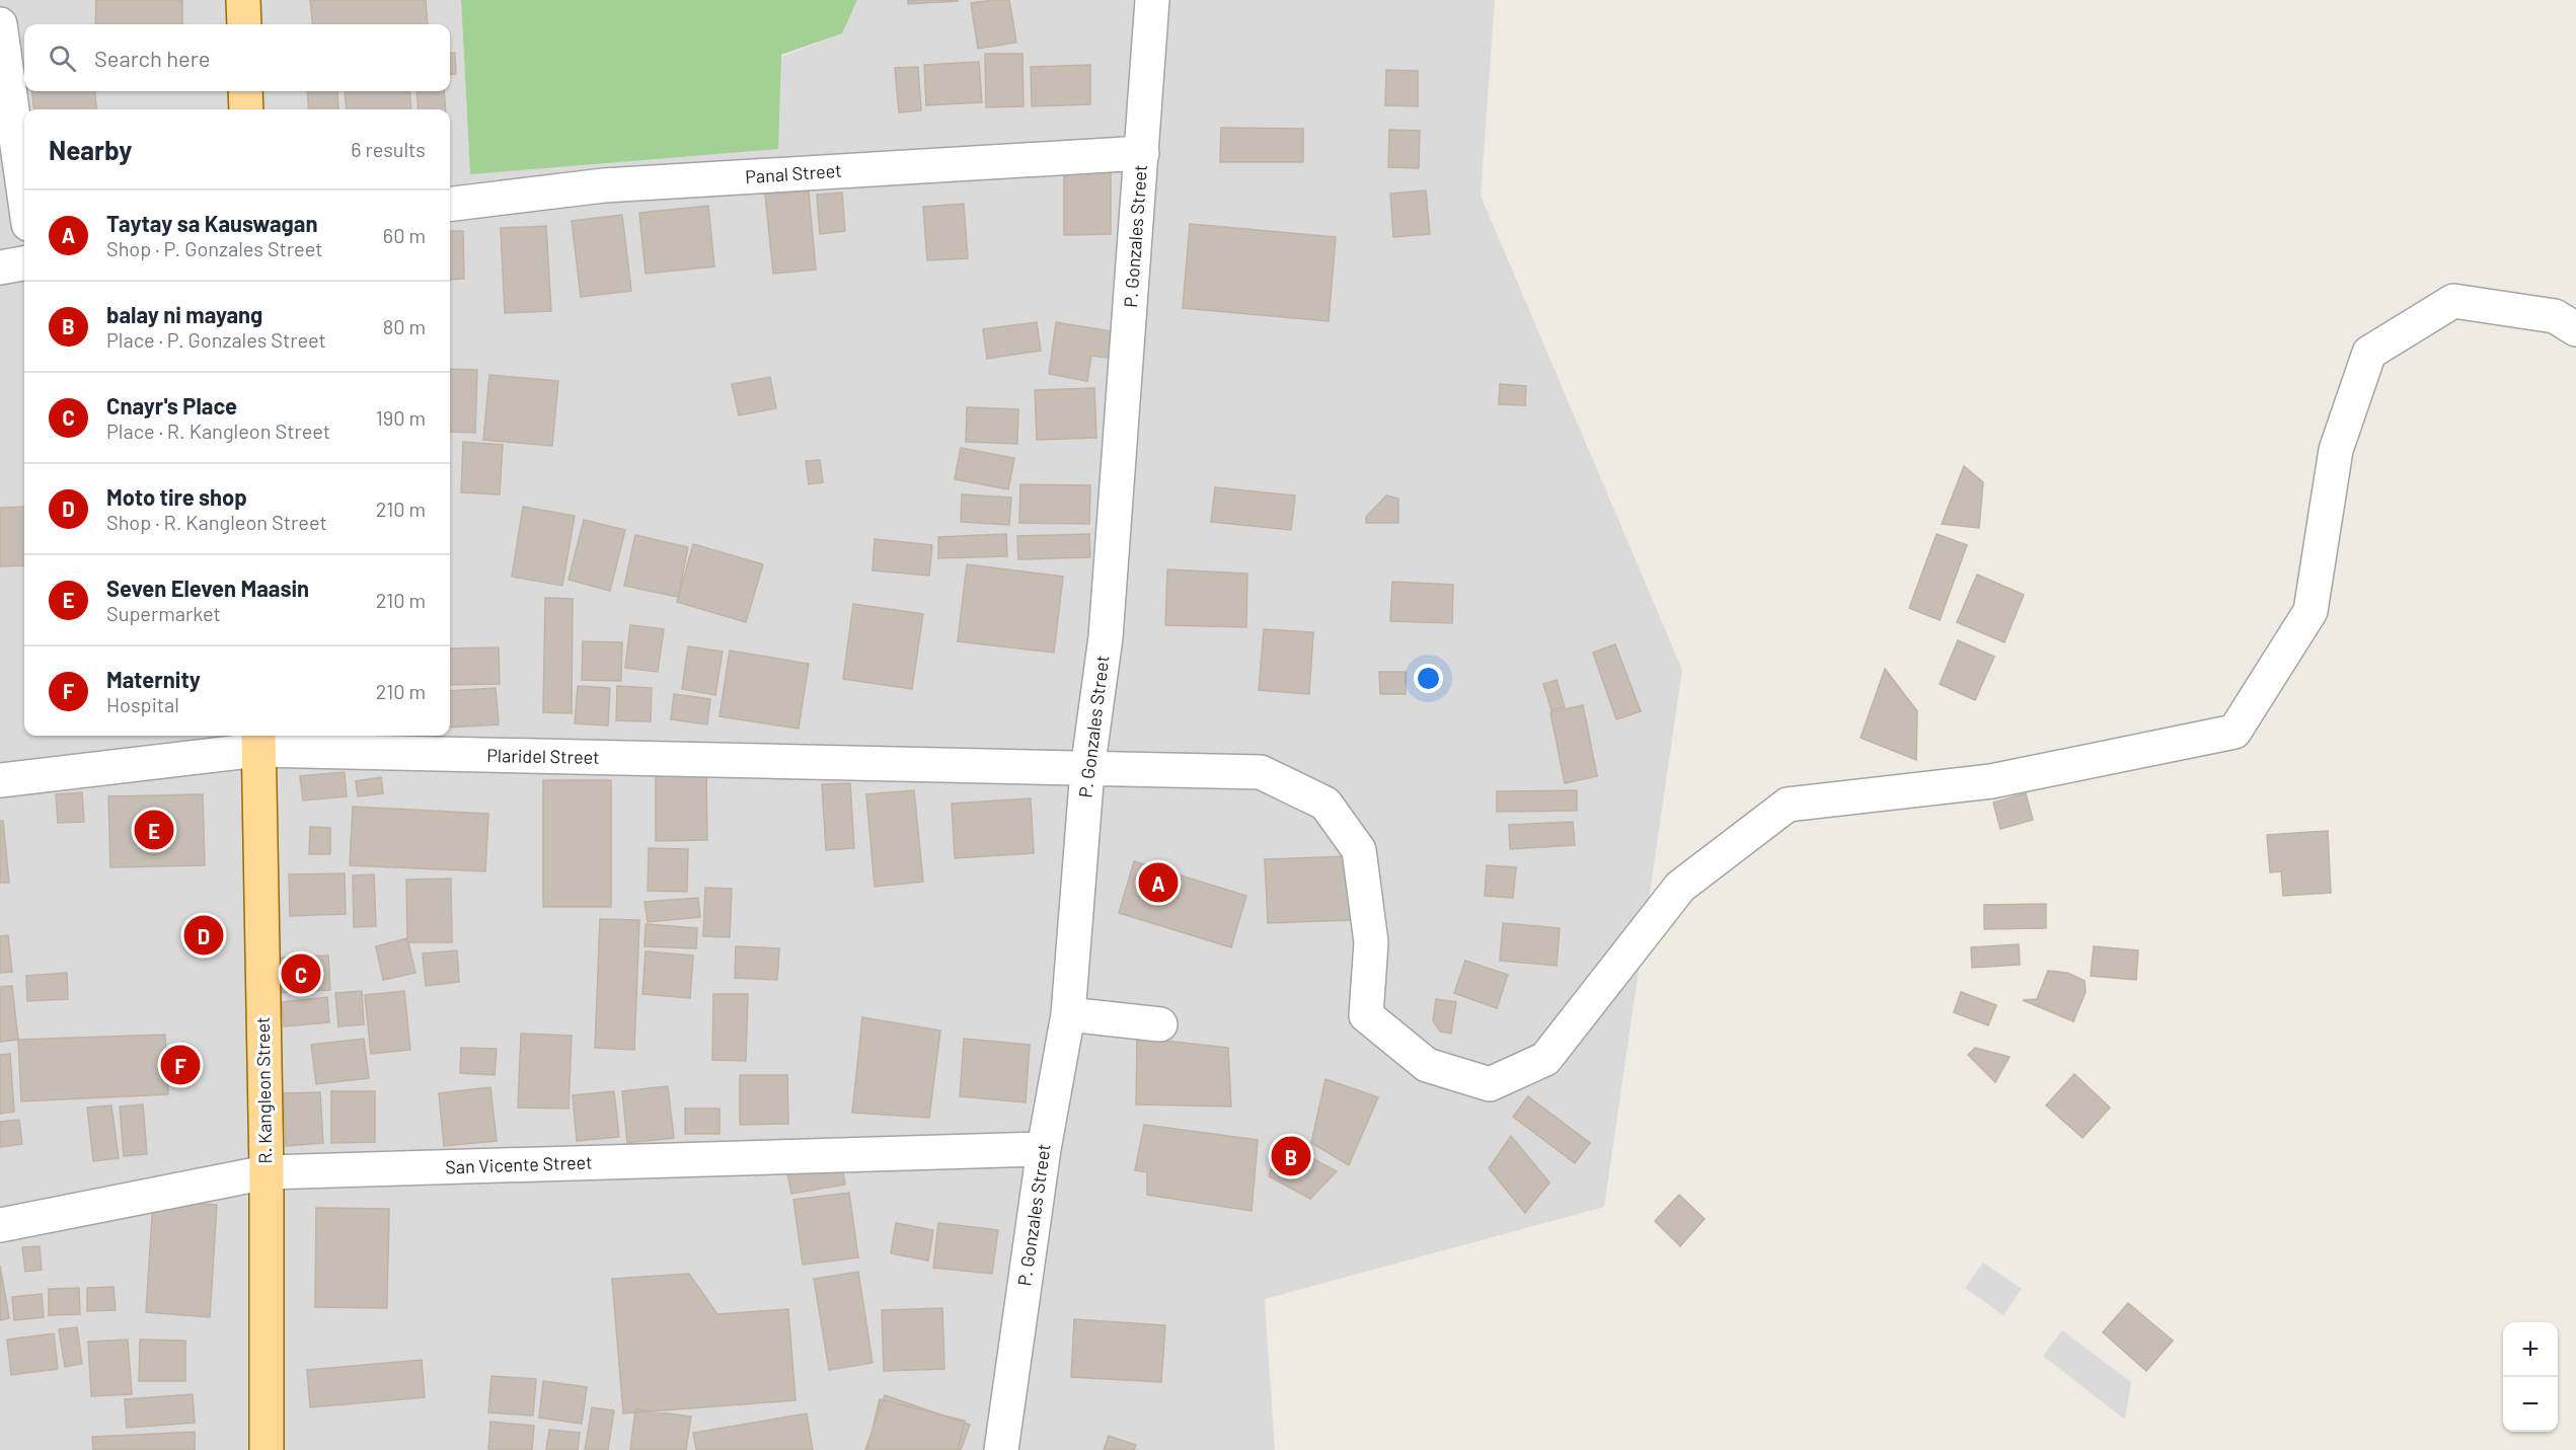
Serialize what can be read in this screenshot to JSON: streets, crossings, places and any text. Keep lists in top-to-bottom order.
{
  "streets": {
    "main road": ["R. Kangleon Street"],
    "street": [
      "Panal Street",
      "P. Gonzales Street",
      "Plaridel Street",
      "San Vicente Street"
    ]
  },
  "crossings": [
    ["Panal Street", "P. Gonzales Street"],
    ["P. Gonzales Street", "Plaridel Street"],
    ["P. Gonzales Street", "San Vicente Street"],
    ["Plaridel Street", "R. Kangleon Street"],
    ["R. Kangleon Street", "San Vicente Street"]
  ],
  "page": {
    "search": "Search here",
    "heading": ["Nearby", "6 results"],
    "list": [
      {
        "mark": "A",
        "name": "Taytay sa Kauswagan",
        "note": "Shop · P. Gonzales Street",
        "value": "60 m"
      },
      {
        "mark": "B",
        "name": "balay ni mayang",
        "note": "Place · P. Gonzales Street",
        "value": "80 m"
      },
      {
        "mark": "C",
        "name": "Cnayr's Place",
        "note": "Place · R. Kangleon Street",
        "value": "190 m"
      },
      {
        "mark": "D",
        "name": "Moto tire shop",
        "note": "Shop · R. Kangleon Street",
        "value": "210 m"
      },
      {
        "mark": "E",
        "name": "Seven Eleven Maasin",
        "note": "Supermarket",
        "value": "210 m"
      },
      {
        "mark": "F",
        "name": "Maternity",
        "note": "Hospital",
        "value": "210 m"
      }
    ],
    "pins": [
      "E",
      "A",
      "D",
      "C",
      "F",
      "B"
    ],
    "map_buttons": ["+", "−"]
  }
}
